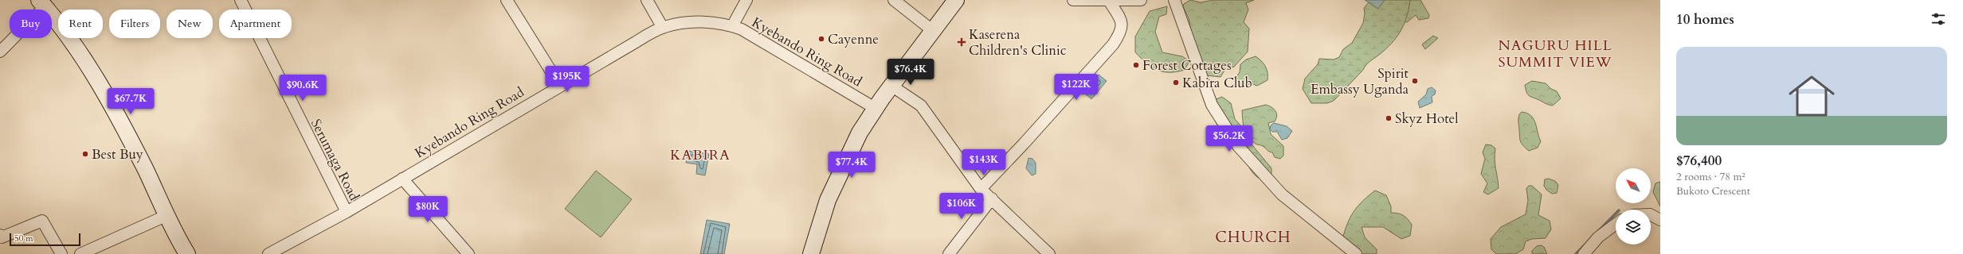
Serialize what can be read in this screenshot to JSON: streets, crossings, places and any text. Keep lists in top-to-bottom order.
{
  "streets": {
    "street": ["Kyebando Ring Road", "Serumaga Road"]
  },
  "crossings": [
    ["Kyebando Ring Road", "Serumaga Road"]
  ],
  "districts": ["NAGURU HILL SUMMIT VIEW", "KABIRA", "CHURCH"],
  "places": {
    "other": [
      "Cayenne",
      "Forest Cottages",
      "Spirit Embassy Uganda",
      "Kabira Club",
      "Skyz Hotel",
      "Best Buy"
    ],
    "health": ["Kaserena Children's Clinic"]
  },
  "scale_bar": "50 m",
  "north": "top left",
  "page": {
    "heading": "10 homes",
    "chip": [
      "Buy",
      "Rent",
      "Filters",
      "New",
      "Apartment"
    ],
    "list": [
      {
        "name": "$76,400",
        "note": "2 rooms · 78 m² · Bukoto Crescent"
      }
    ],
    "price": [
      "$76.4K",
      "$195K",
      "$122K",
      "$90.6K",
      "$67.7K",
      "$56.2K",
      "$143K",
      "$77.4K",
      "$106K",
      "$80K"
    ],
    "scale": "50 m"
  }
}
